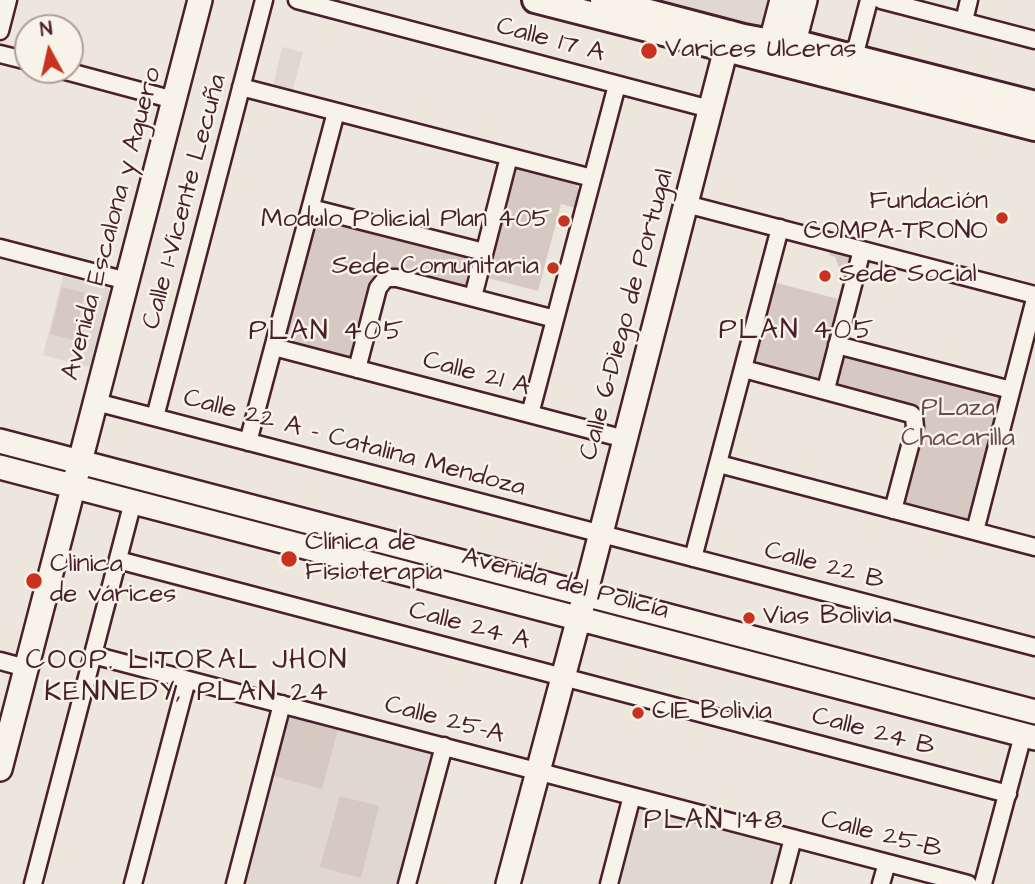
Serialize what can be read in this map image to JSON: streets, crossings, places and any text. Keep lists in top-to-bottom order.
{
  "streets": {
    "main road": ["Avenida Escalona y Aguero", "Calle 6-Diego de Portugal", "Avenida del Policía"],
    "street": [
      "Calle 17 A",
      "Calle 1-Vicente Lecuña",
      "Calle 21 A",
      "Calle 22 A - Catalina Mendoza",
      "Calle 22 B",
      "Calle 24 A",
      "Calle 25-A",
      "Calle 24 B",
      "Calle 25-B"
    ]
  },
  "crossings": [
    ["Calle 17 A", "Calle 6-Diego de Portugal"],
    ["Calle 1-Vicente Lecuña", "Calle 22 A - Catalina Mendoza"],
    ["Avenida Escalona y Aguero", "Calle 22 A - Catalina Mendoza"],
    ["Avenida Escalona y Aguero", "Avenida del Policía"],
    ["Calle 6-Diego de Portugal", "Calle 21 A"],
    ["Calle 6-Diego de Portugal", "Calle 22 A - Catalina Mendoza"],
    ["Calle 6-Diego de Portugal", "Calle 22 B"],
    ["Calle 6-Diego de Portugal", "Avenida del Policía"],
    ["Calle 22 A - Catalina Mendoza", "Calle 22 B"],
    ["Calle 24 A", "Calle 24 B"],
    ["Calle 25-A", "Calle 25-B"]
  ],
  "districts": [
    "PLAN 405",
    "PLAN 405",
    "COOP. LITORAL JHON KENNEDY, PLAN 24",
    "PLAN 148"
  ],
  "parks": ["PLaza Chacarilla"],
  "places": [
    "Varices Ulceras",
    "Fundación COMPA-TRONO",
    "Modulo Policial Plan 405",
    "Sede Comunitaria",
    "Sede Social",
    "Clínica de Fisioterapia",
    "Clinica de várices",
    "Vias Bolivia",
    "CIE Bolivia"
  ],
  "north": "top"
}
